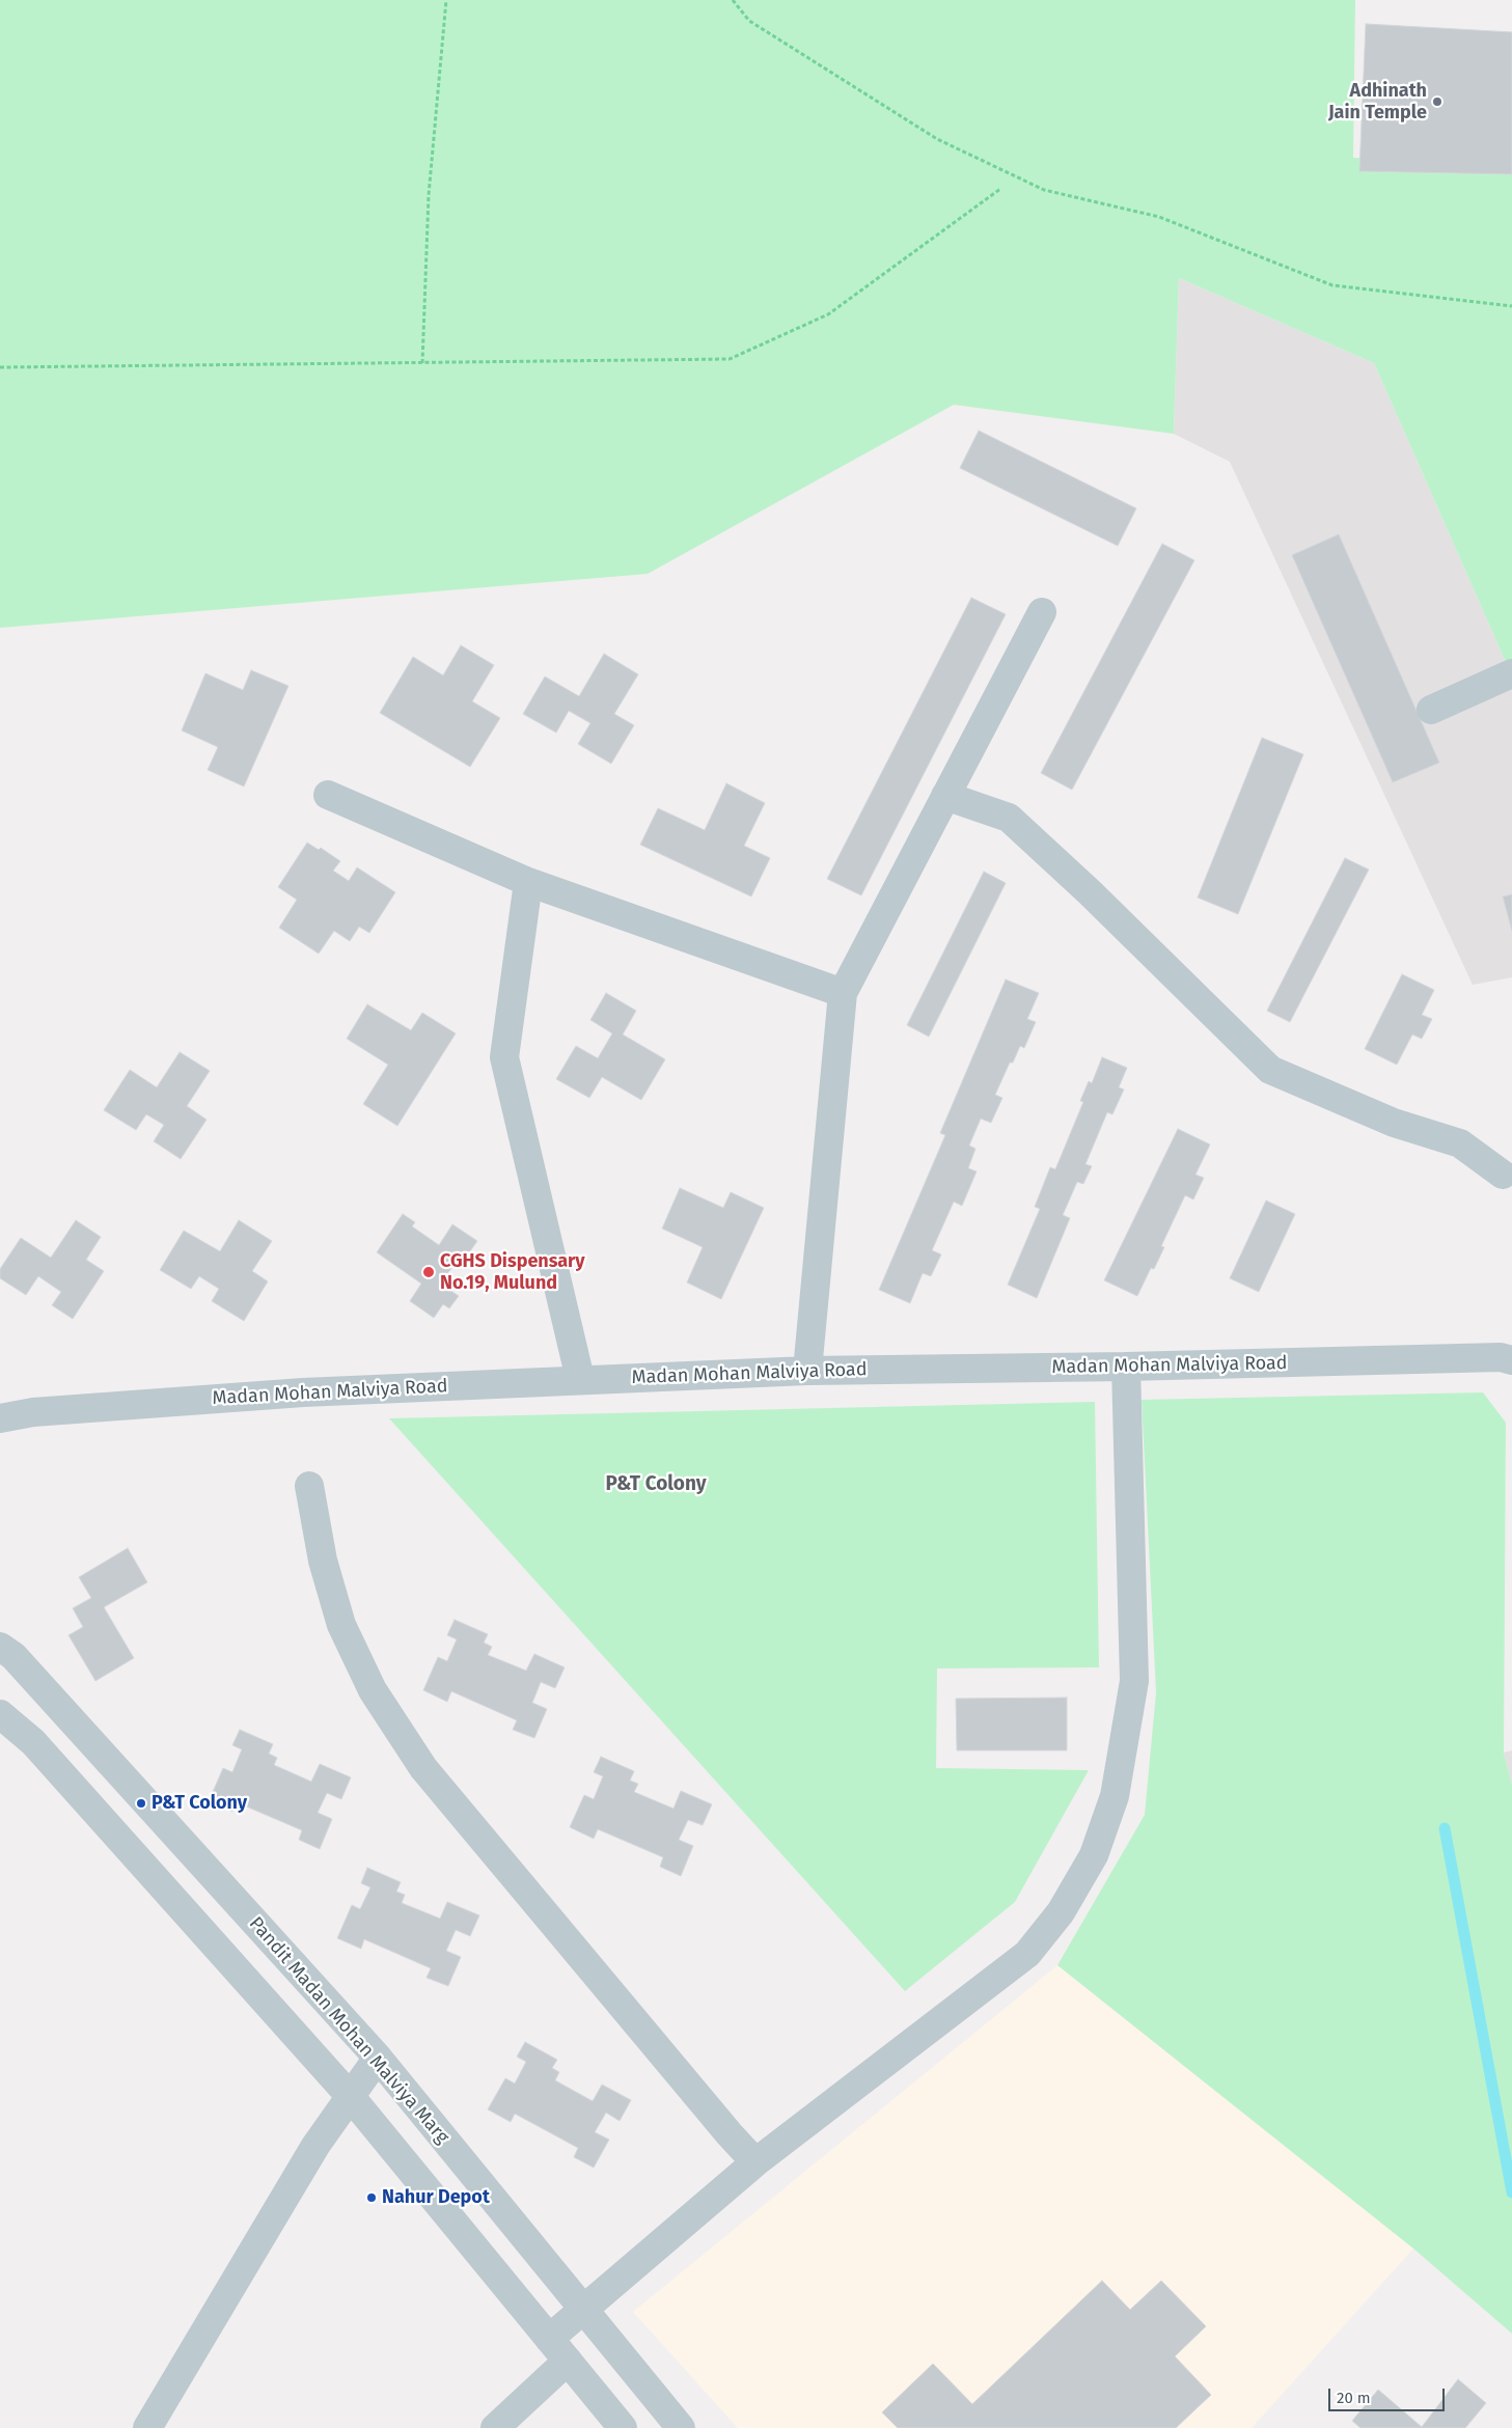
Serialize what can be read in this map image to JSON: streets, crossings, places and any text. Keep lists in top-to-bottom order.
{
  "streets": {
    "street": ["Madan Mohan Malviya Road", "Pandit Madan Mohan Malviya Marg"]
  },
  "districts": ["P&T Colony"],
  "places": [
    "Adhinath Jain Temple",
    "CGHS Dispensary No.19, Mulund",
    "P&T Colony",
    "Nahur Depot"
  ],
  "scale_bar": "20 m"
}
